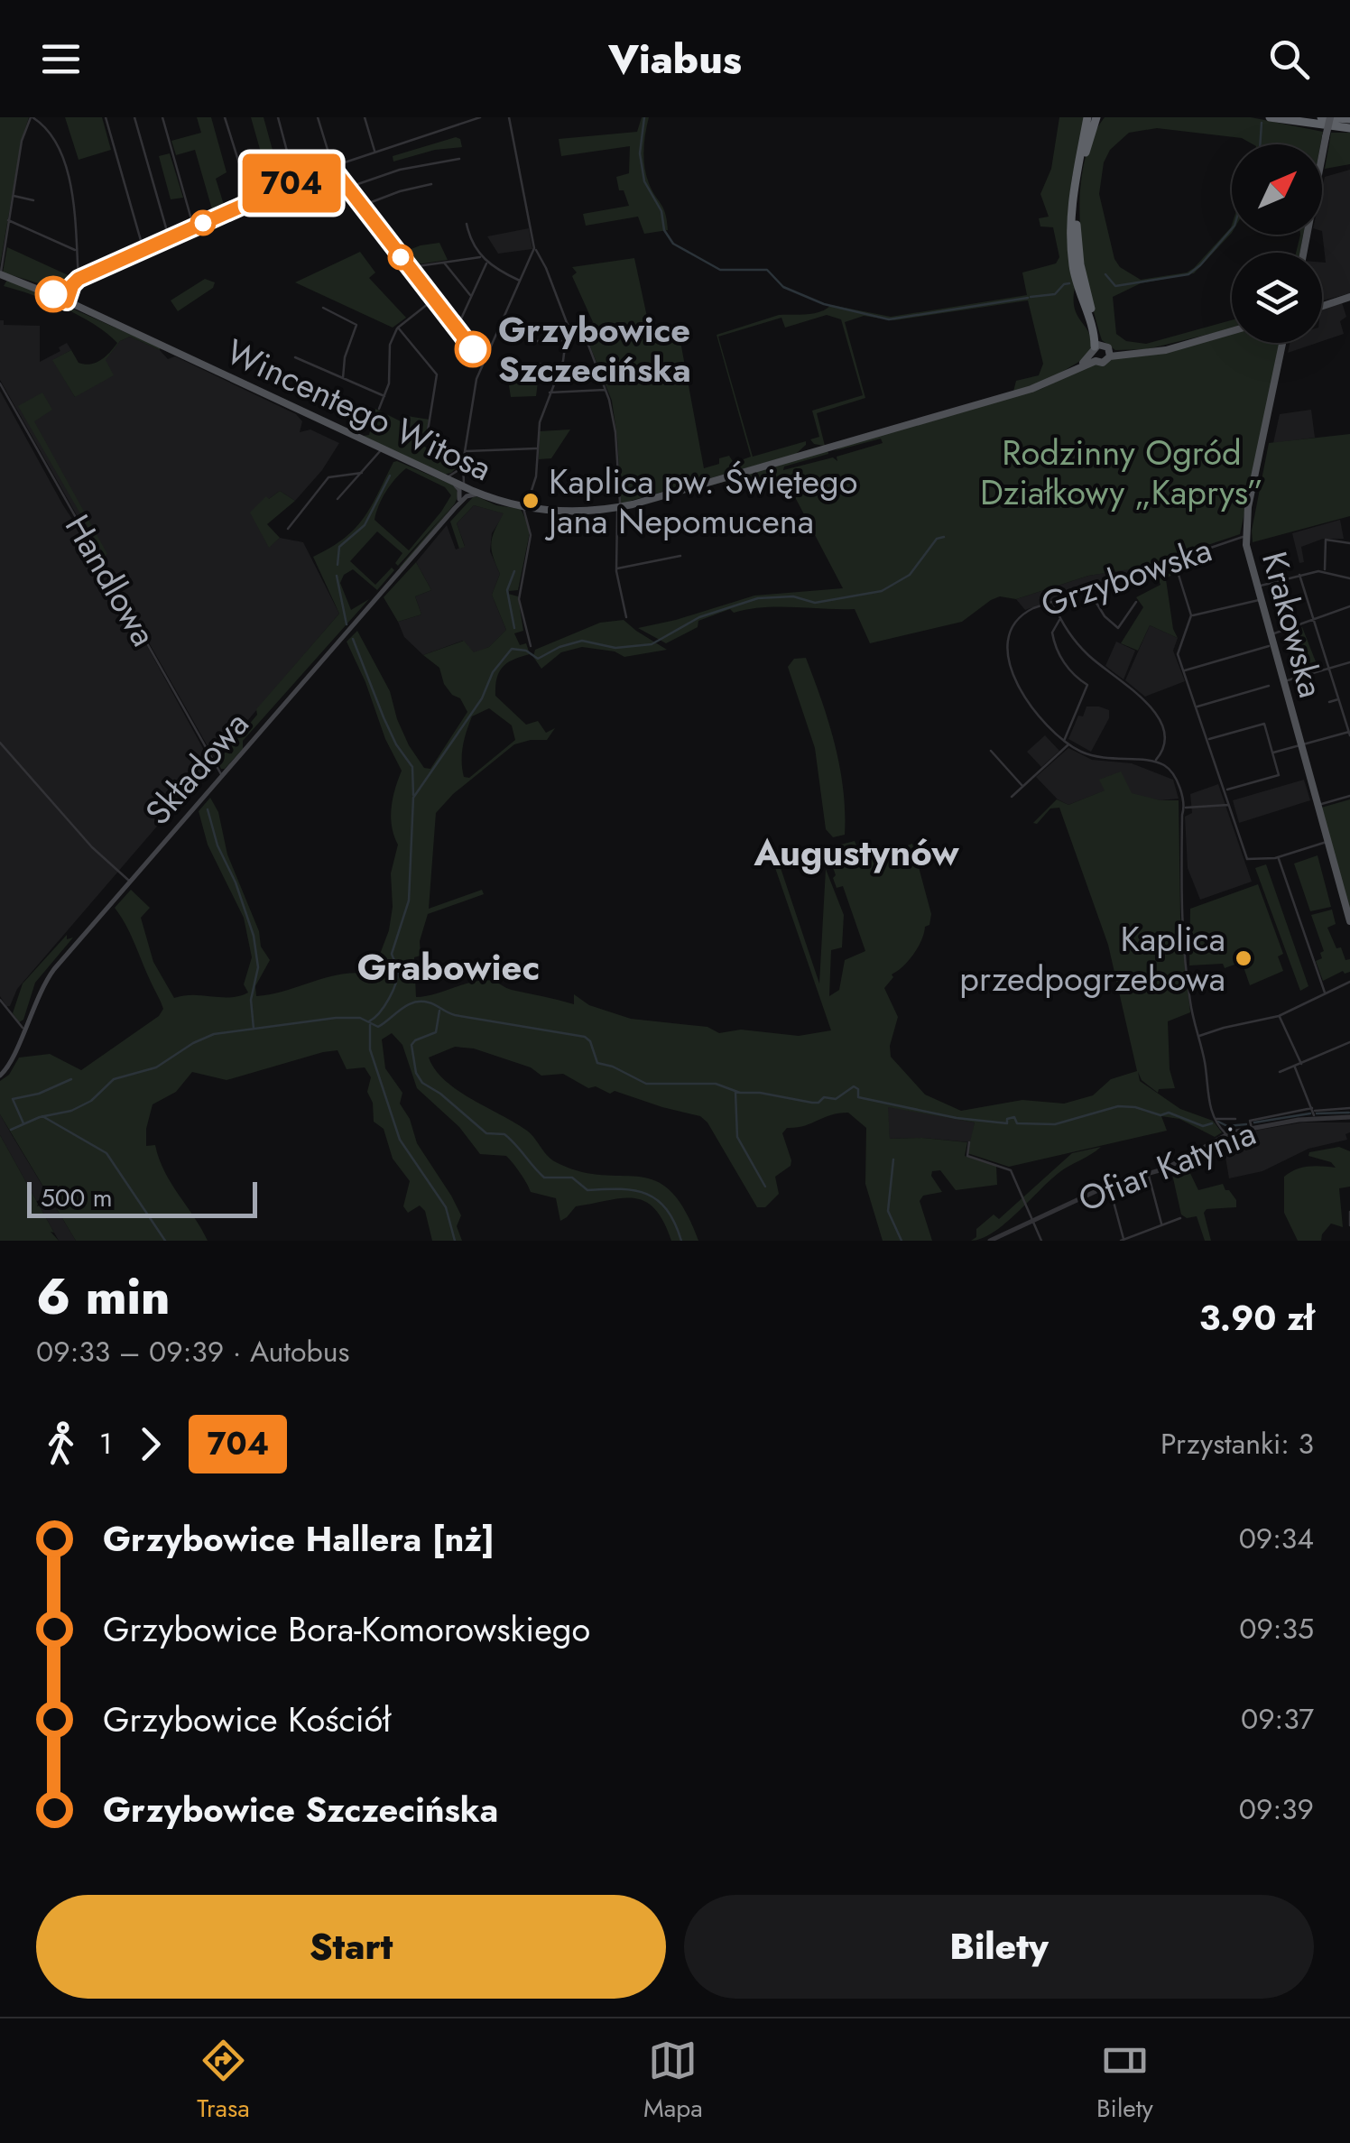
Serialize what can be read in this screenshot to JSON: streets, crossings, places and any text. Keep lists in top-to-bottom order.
{
  "streets": {
    "main road": ["Wincentego Witosa", "Krakowska", "Składowa"],
    "street": ["Grzybowska", "Handlowa", "Ofiar Katynia"]
  },
  "crossings": [
    ["Wincentego Witosa", "Składowa"],
    ["Grzybowska", "Krakowska"],
    ["Handlowa", "Składowa"]
  ],
  "districts": ["Augustynów", "Grabowiec"],
  "parks": ["Rodzinny Ogród Działkowy „Kaprys”"],
  "places": ["Grzybowice Szczecińska", "Kaplica pw. Świętego Jana Nepomucena", "Kaplica przedpogrzebowa"],
  "lines": ["bus line 704"],
  "scale_bar": "500 m",
  "north": "top right",
  "page": {
    "header": "Viabus",
    "on_map": "704",
    "scale": "500 m",
    "heading": ["6 min", "09:33 – 09:39 · Autobus", "3.90 zł"],
    "legs": ["1", "704", "Przystanki: 3"],
    "list": [
      {
        "name": "Grzybowice Hallera [nż]",
        "value": "09:34"
      },
      {
        "name": "Grzybowice Bora-Komorowskiego",
        "value": "09:35"
      },
      {
        "name": "Grzybowice Kościół",
        "value": "09:37"
      },
      {
        "name": "Grzybowice Szczecińska",
        "value": "09:39"
      }
    ],
    "buttons": ["Start", "Bilety"],
    "tabs": ["Trasa", "Mapa", "Bilety"]
  }
}
